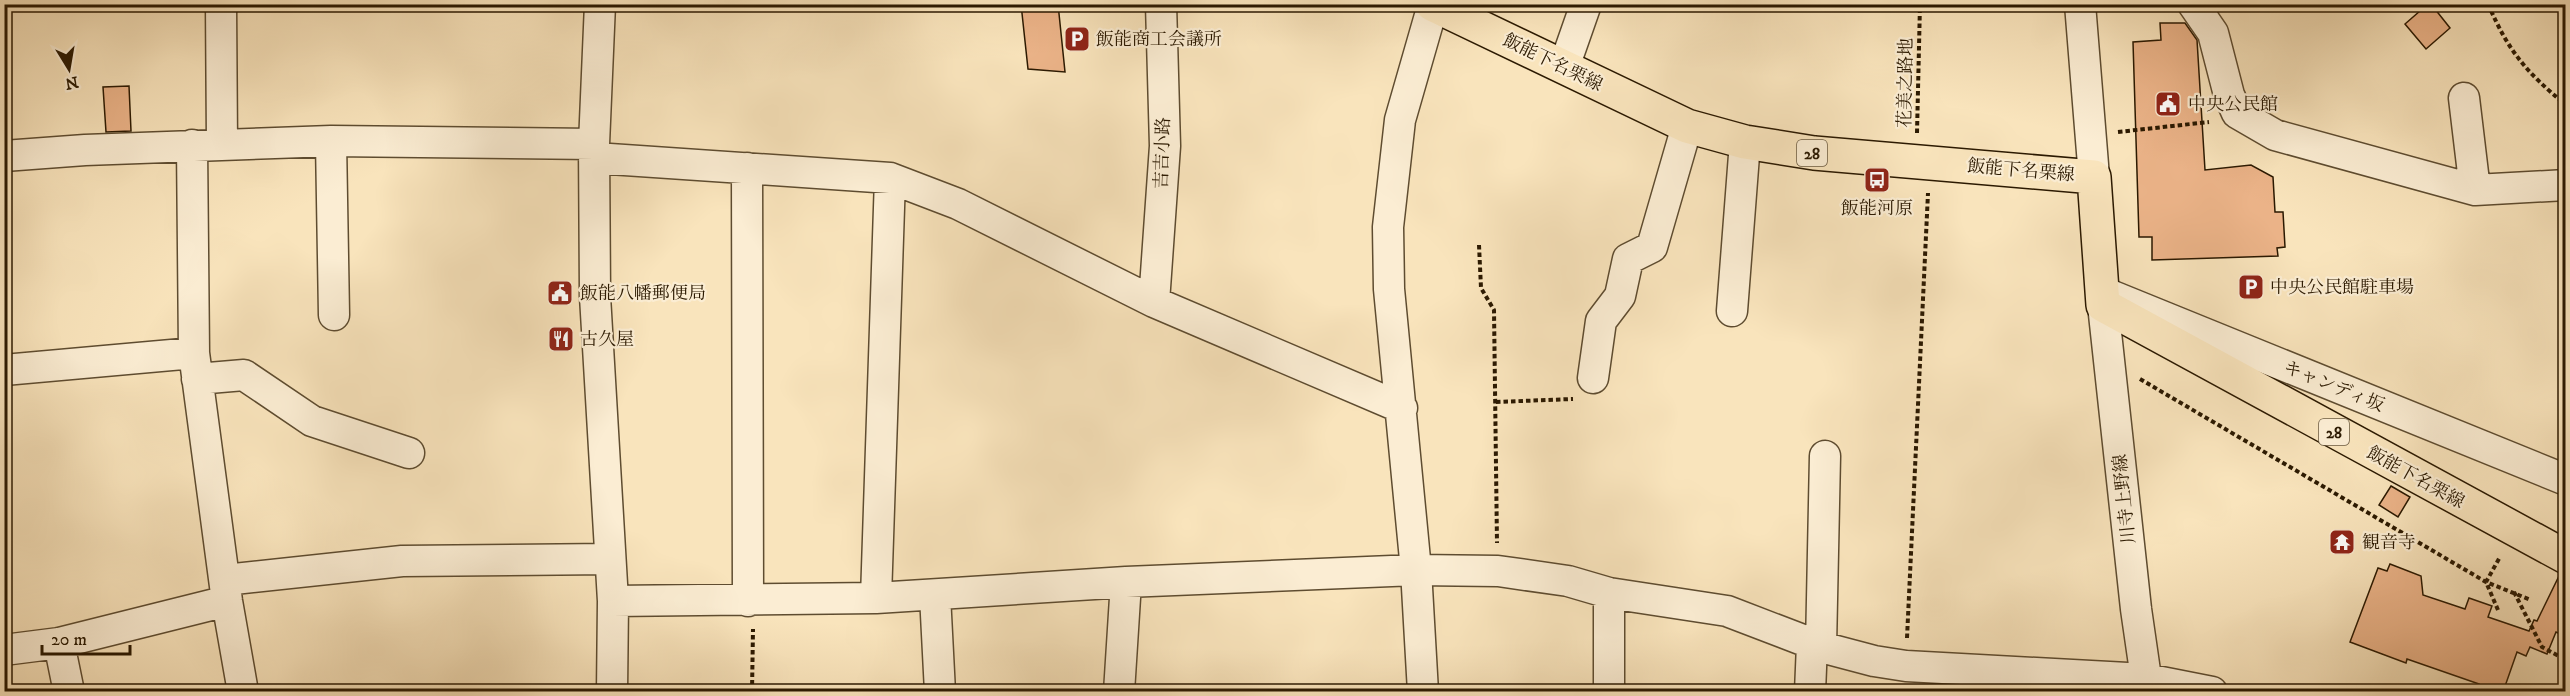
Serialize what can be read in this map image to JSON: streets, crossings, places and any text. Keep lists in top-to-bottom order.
{
  "streets": {
    "main road": ["飯能下名栗線", "28"],
    "street": ["吉吉小路", "キャンディ坂", "川寺上野線"],
    "path": ["花美之路地"]
  },
  "crossings": [
    ["飯能下名栗線", "花美之路地"],
    ["飯能下名栗線", "キャンディ坂"],
    ["飯能下名栗線", "川寺上野線"],
    ["キャンディ坂", "川寺上野線"]
  ],
  "places": {
    "parking": ["飯能商工会議所", "中央公民館駐車場"],
    "public building": ["中央公民館", "飯能八幡郵便局"],
    "bus stop": ["飯能河原"],
    "restaurant": ["古久屋"],
    "temple": ["観音寺"]
  },
  "scale_bar": "20 m",
  "north": "bottom"
}
